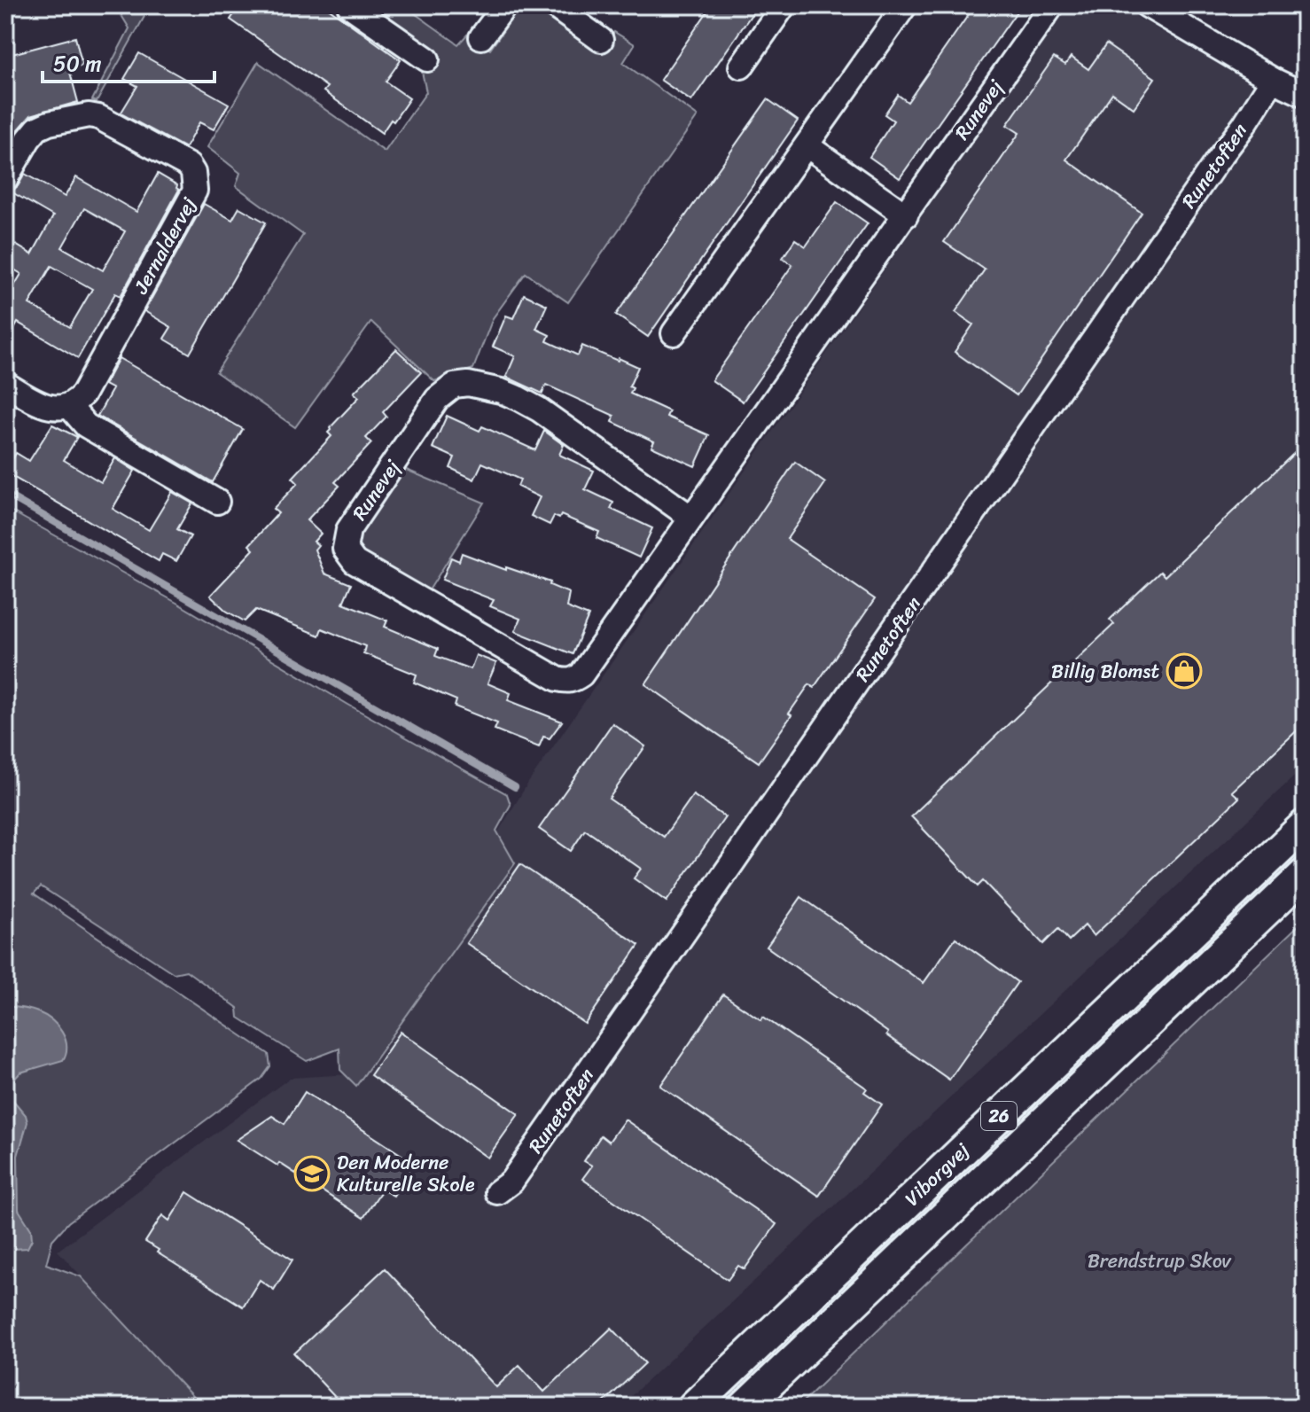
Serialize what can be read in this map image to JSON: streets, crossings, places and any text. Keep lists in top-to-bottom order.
{
  "streets": {
    "main road": ["26", "Viborgvej"],
    "street": ["Runevej", "Runetoften", "Jernaldervej"]
  },
  "parks": ["Brendstrup Skov"],
  "places": {
    "shop": ["Billig Blomst"],
    "school or university": ["Den Moderne Kulturelle Skole"]
  },
  "scale_bar": "50 m"
}
